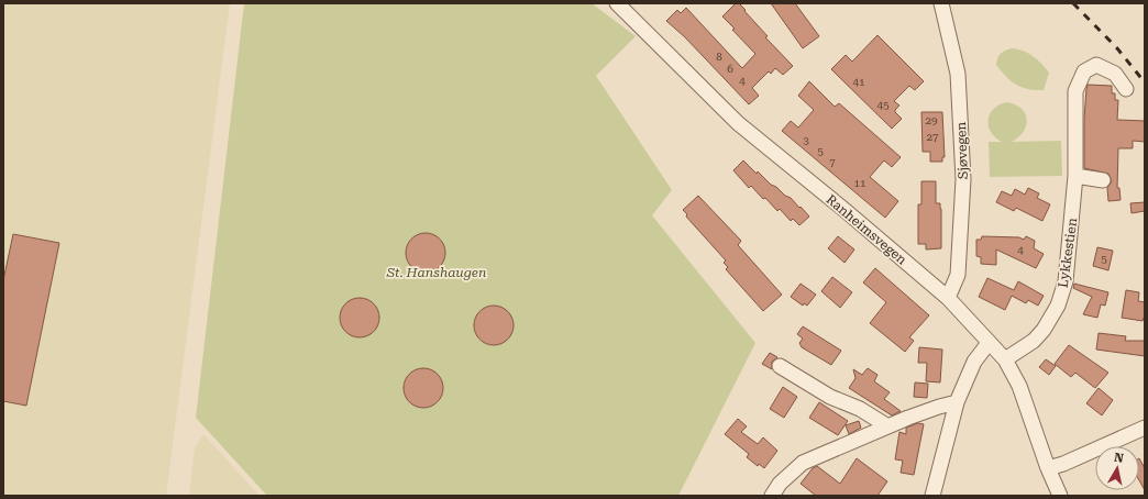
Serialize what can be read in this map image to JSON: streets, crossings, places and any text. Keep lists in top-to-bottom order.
{
  "streets": {
    "street": ["Sjøvegen", "Ranheimsvegen", "Lykkestien"]
  },
  "crossings": [
    ["Sjøvegen", "Ranheimsvegen"],
    ["Ranheimsvegen", "Lykkestien"]
  ],
  "parks": ["St. Hanshaugen"],
  "house_numbers": [
    "8",
    "6",
    "4",
    "41",
    "45",
    "29",
    "27",
    "3",
    "5",
    "7",
    "11",
    "4",
    "5"
  ],
  "north": "top"
}
